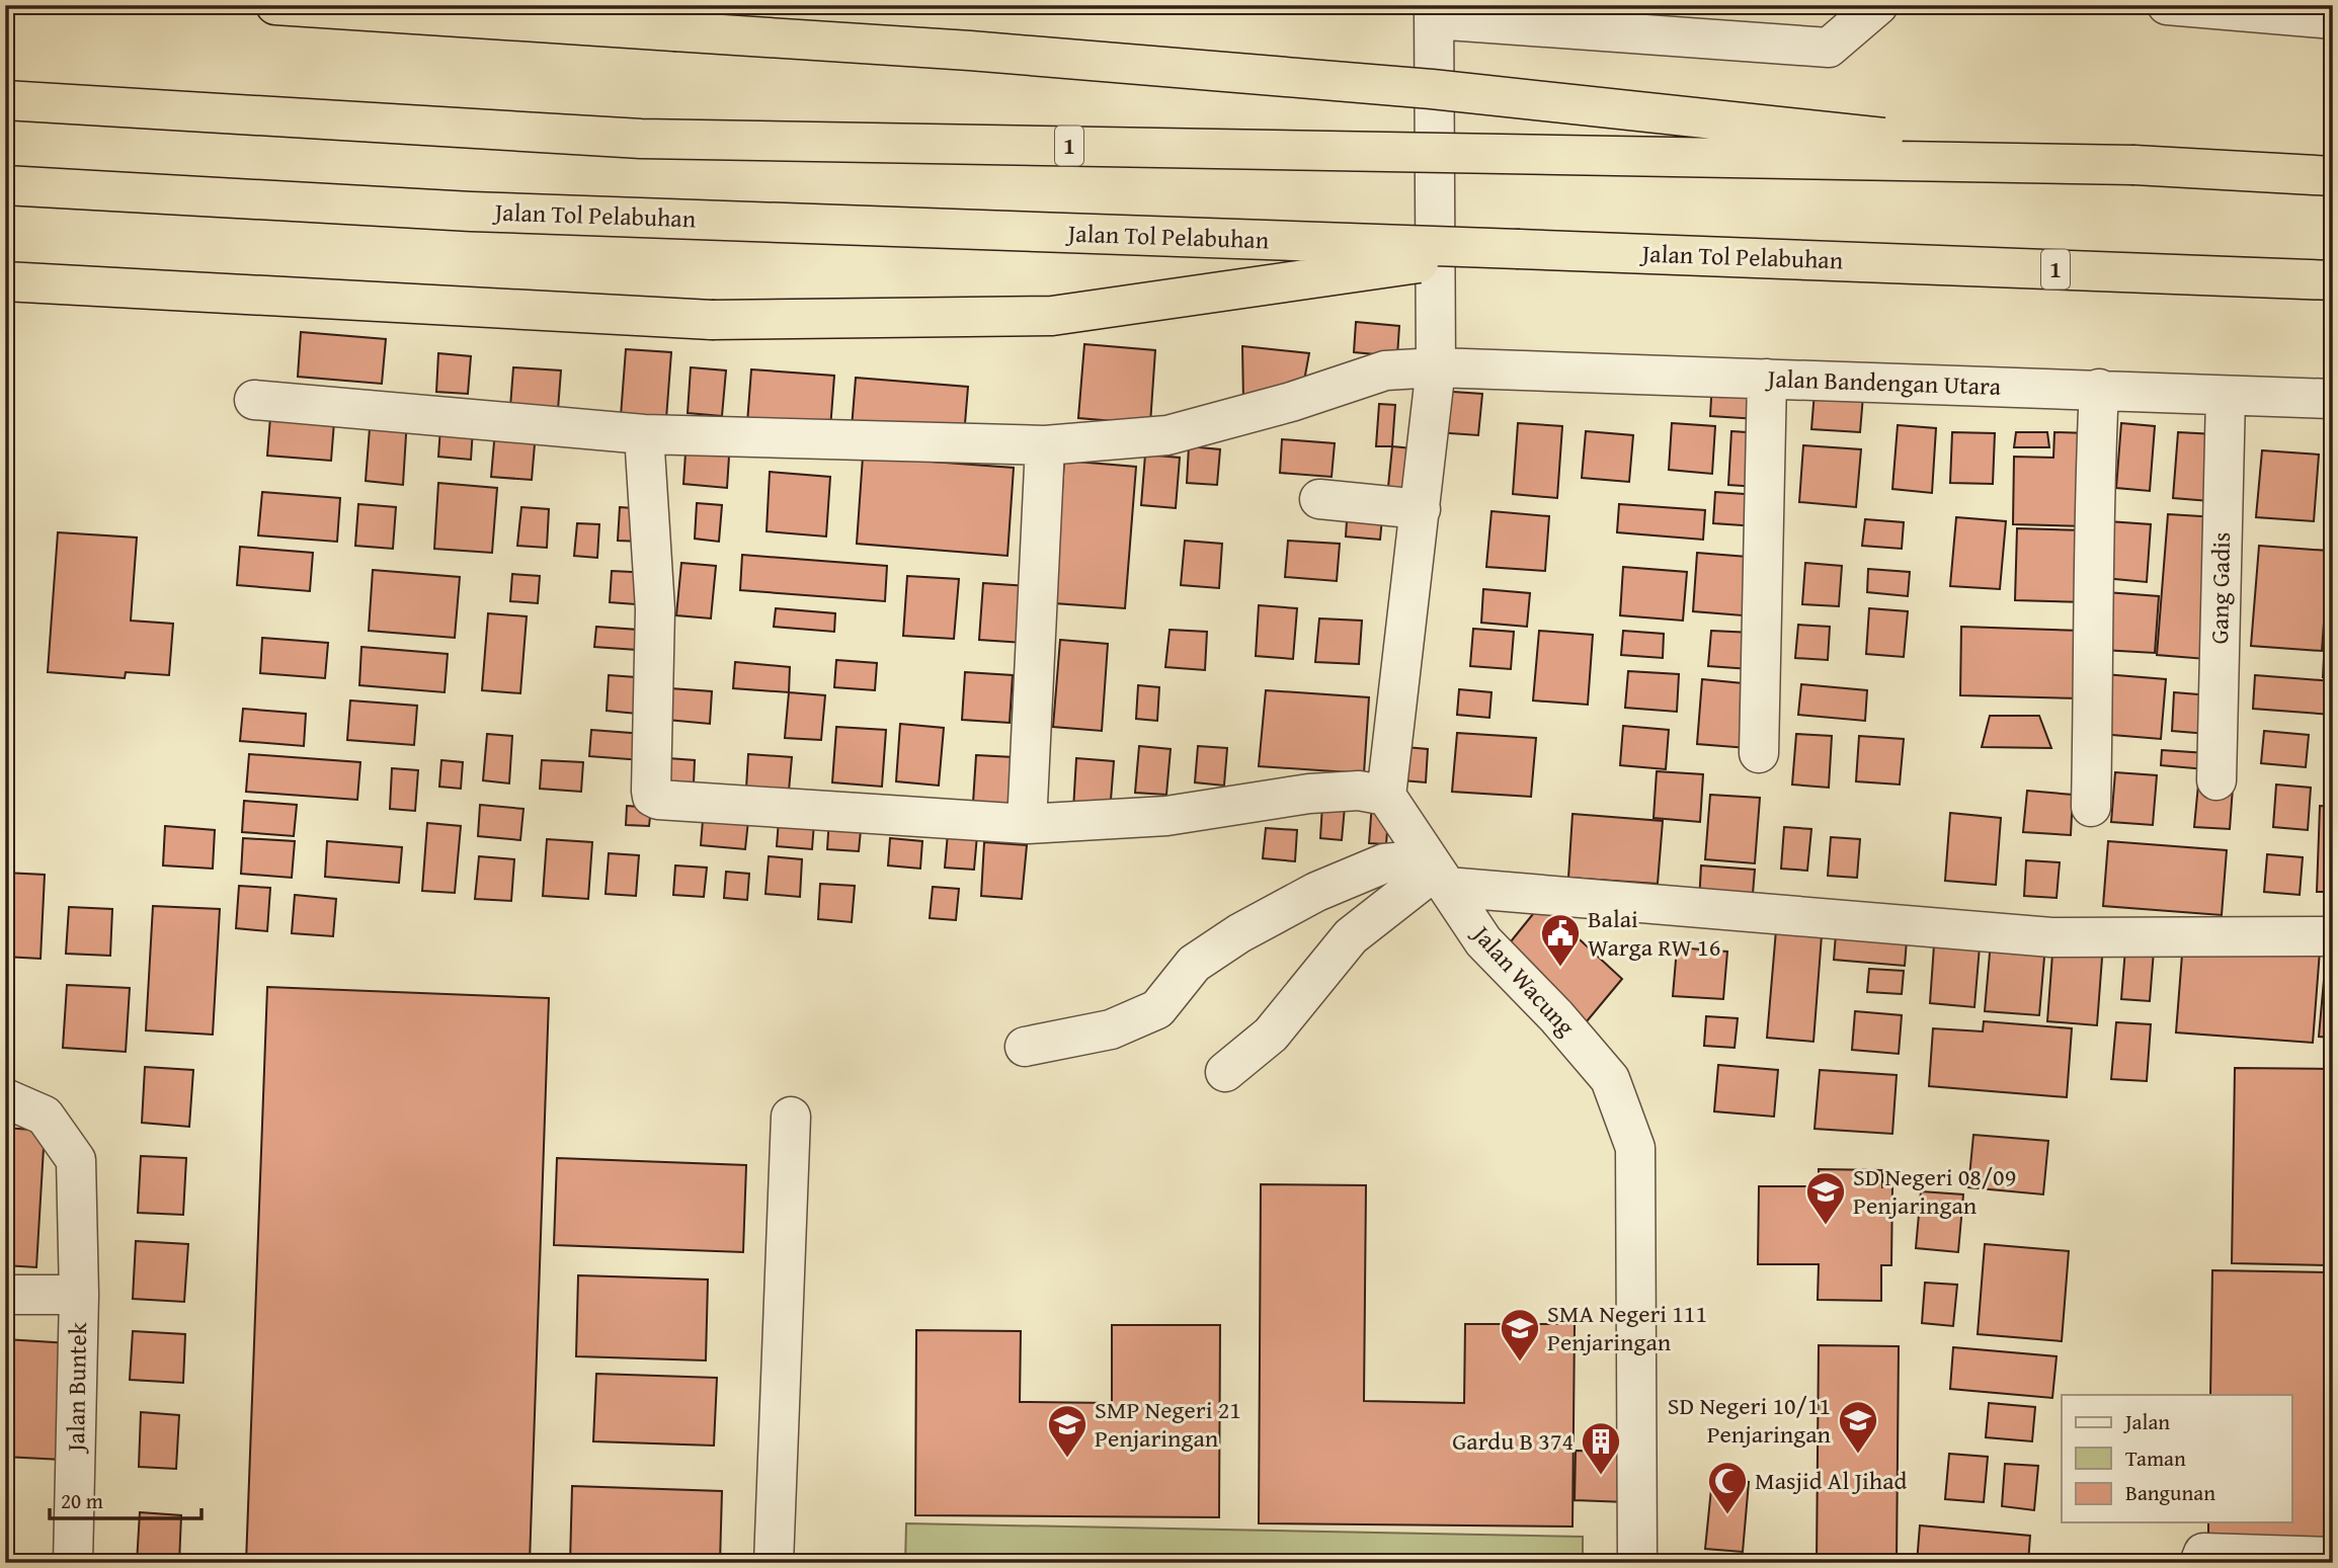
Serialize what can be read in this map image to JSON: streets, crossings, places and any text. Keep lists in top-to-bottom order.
{
  "streets": {
    "highway": ["1", "Jalan Tol Pelabuhan"],
    "street": [
      "Jalan Bandengan Utara",
      "Gang Gadis",
      "Jalan Wacung",
      "Jalan Buntek"
    ]
  },
  "crossings": [
    ["Jalan Bandengan Utara", "Gang Gadis"]
  ],
  "places": {
    "public building": ["Balai Warga RW 16"],
    "school or university": [
      "SD Negeri 08/09 Penjaringan",
      "SMA Negeri 111 Penjaringan",
      "SD Negeri 10/11 Penjaringan",
      "SMP Negeri 21 Penjaringan"
    ],
    "building": ["Gardu B 374"],
    "mosque": ["Masjid Al Jihad"]
  },
  "legend": ["Jalan", "Taman", "Bangunan"],
  "scale_bar": "20 m"
}
